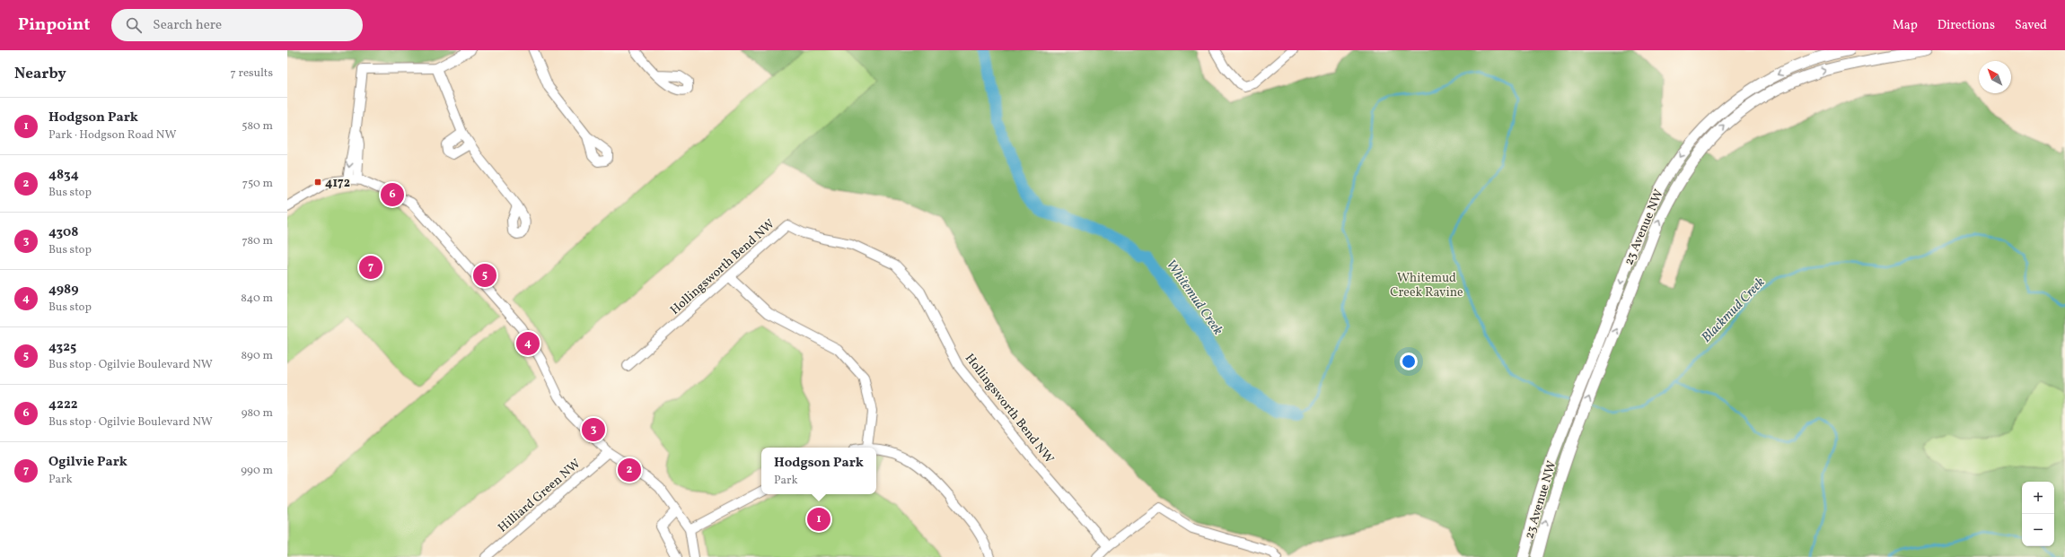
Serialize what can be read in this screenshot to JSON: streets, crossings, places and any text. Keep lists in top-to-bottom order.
{
  "streets": {
    "main road": ["23 Avenue NW"],
    "street": ["Hollingsworth Bend NW", "Hilliard Green NW"]
  },
  "water": ["Whitemud Creek", "Blackmud Creek"],
  "parks": ["Whitemud Creek Ravine"],
  "places": {
    "transit": ["4172"]
  },
  "north": "top left",
  "page": {
    "header": "Pinpoint",
    "search": "Search here",
    "nav": ["Map", "Directions", "Saved"],
    "heading": ["Nearby", "7 results"],
    "list": [
      {
        "mark": "1",
        "name": "Hodgson Park",
        "note": "Park · Hodgson Road NW",
        "value": "580 m"
      },
      {
        "mark": "2",
        "name": "4834",
        "note": "Bus stop",
        "value": "750 m"
      },
      {
        "mark": "3",
        "name": "4308",
        "note": "Bus stop",
        "value": "780 m"
      },
      {
        "mark": "4",
        "name": "4989",
        "note": "Bus stop",
        "value": "840 m"
      },
      {
        "mark": "5",
        "name": "4325",
        "note": "Bus stop · Ogilvie Boulevard NW",
        "value": "890 m"
      },
      {
        "mark": "6",
        "name": "4222",
        "note": "Bus stop · Ogilvie Boulevard NW",
        "value": "980 m"
      },
      {
        "mark": "7",
        "name": "Ogilvie Park",
        "note": "Park",
        "value": "990 m"
      }
    ],
    "pins": [
      "6",
      "7",
      "5",
      "4",
      "3",
      "2",
      "1"
    ],
    "popup": ["Hodgson Park", "Park"],
    "map_buttons": ["+", "−"]
  }
}
